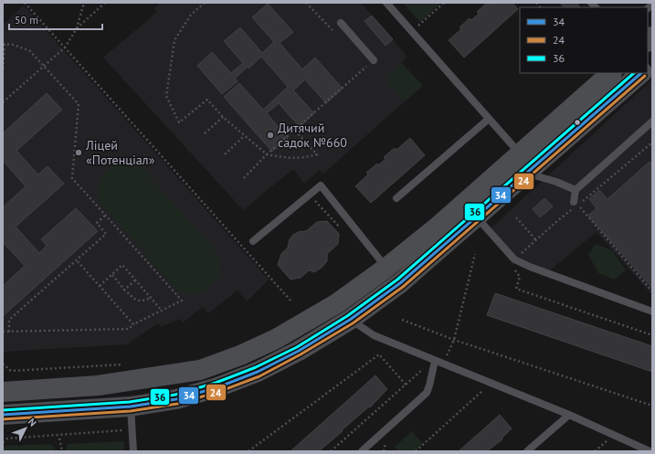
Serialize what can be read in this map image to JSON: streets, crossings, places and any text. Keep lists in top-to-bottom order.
{
  "places": ["Дитячий садок №660", "Ліцей «Потенціал»"],
  "lines": ["transit line 34", "transit line 36", "transit line 24"],
  "legend": ["34", "24", "36"],
  "scale_bar": "50 m",
  "north": "top right"
}
